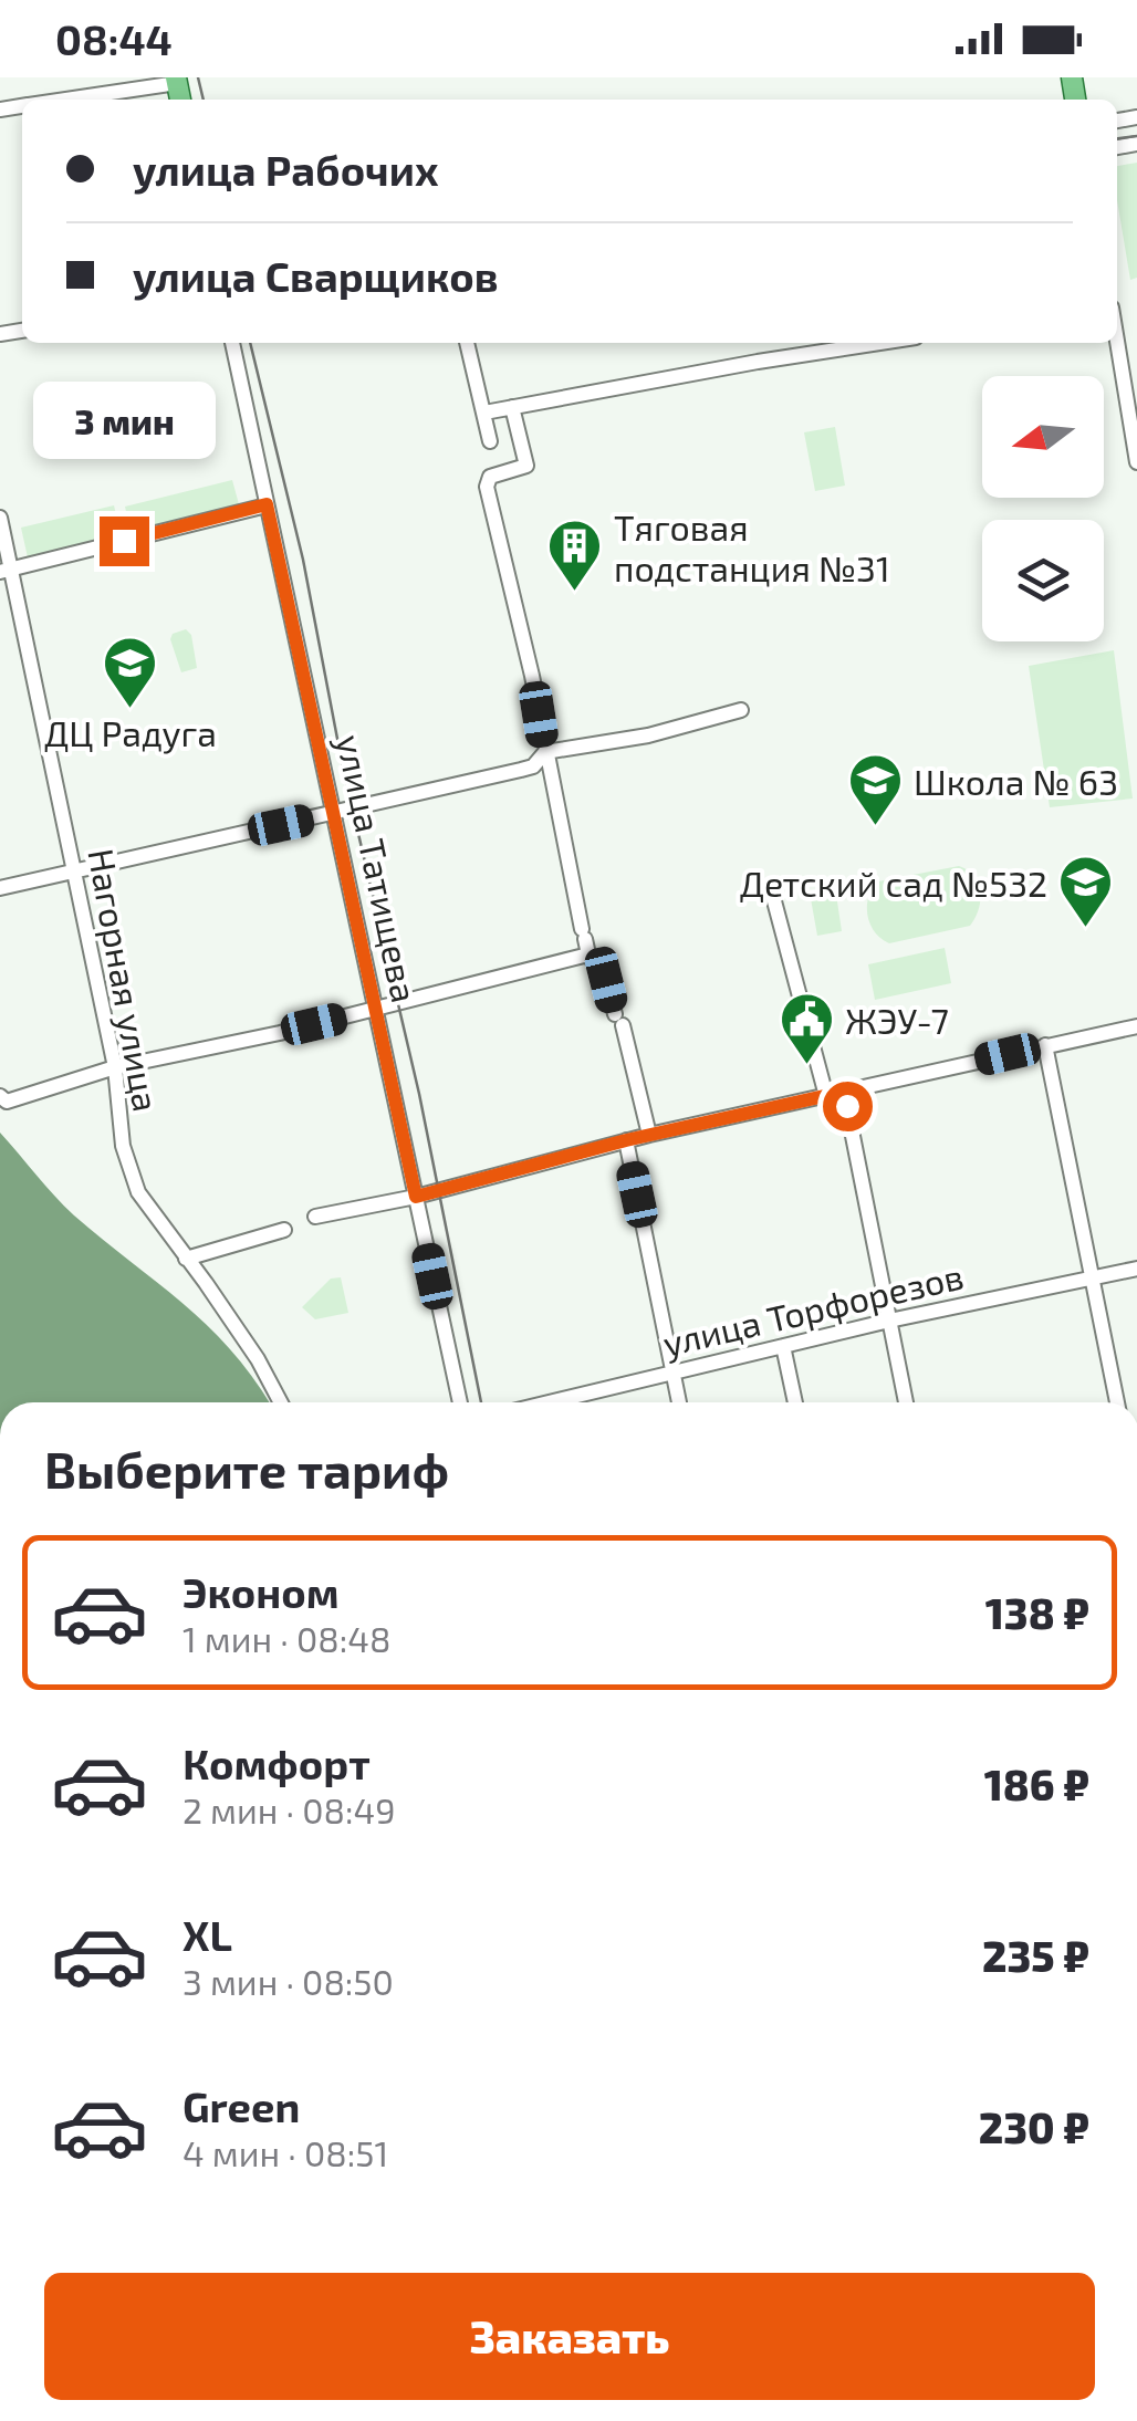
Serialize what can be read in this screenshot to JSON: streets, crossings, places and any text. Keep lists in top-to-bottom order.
{
  "streets": {
    "street": ["улица Татищева", "Нагорная улица", "улица Торфорезов"]
  },
  "places": {
    "building": ["Тяговая подстанция №31"],
    "school or university": ["ДЦ Радуга", "Школа № 63", "Детский сад №532"],
    "public building": ["ЖЭУ-7"]
  },
  "north": "left",
  "page": {
    "status": "08:44",
    "banner": ["улица Рабочих", "улица Сварщиков"],
    "bubble": "3 мин",
    "heading": "Выберите тариф",
    "list": [
      {
        "name": "Эконом",
        "note": "1 мин · 08:48",
        "value": "138 ₽"
      },
      {
        "name": "Комфорт",
        "note": "2 мин · 08:49",
        "value": "186 ₽"
      },
      {
        "name": "XL",
        "note": "3 мин · 08:50",
        "value": "235 ₽"
      },
      {
        "name": "Green",
        "note": "4 мин · 08:51",
        "value": "230 ₽"
      }
    ],
    "buttons": "Заказать"
  }
}
